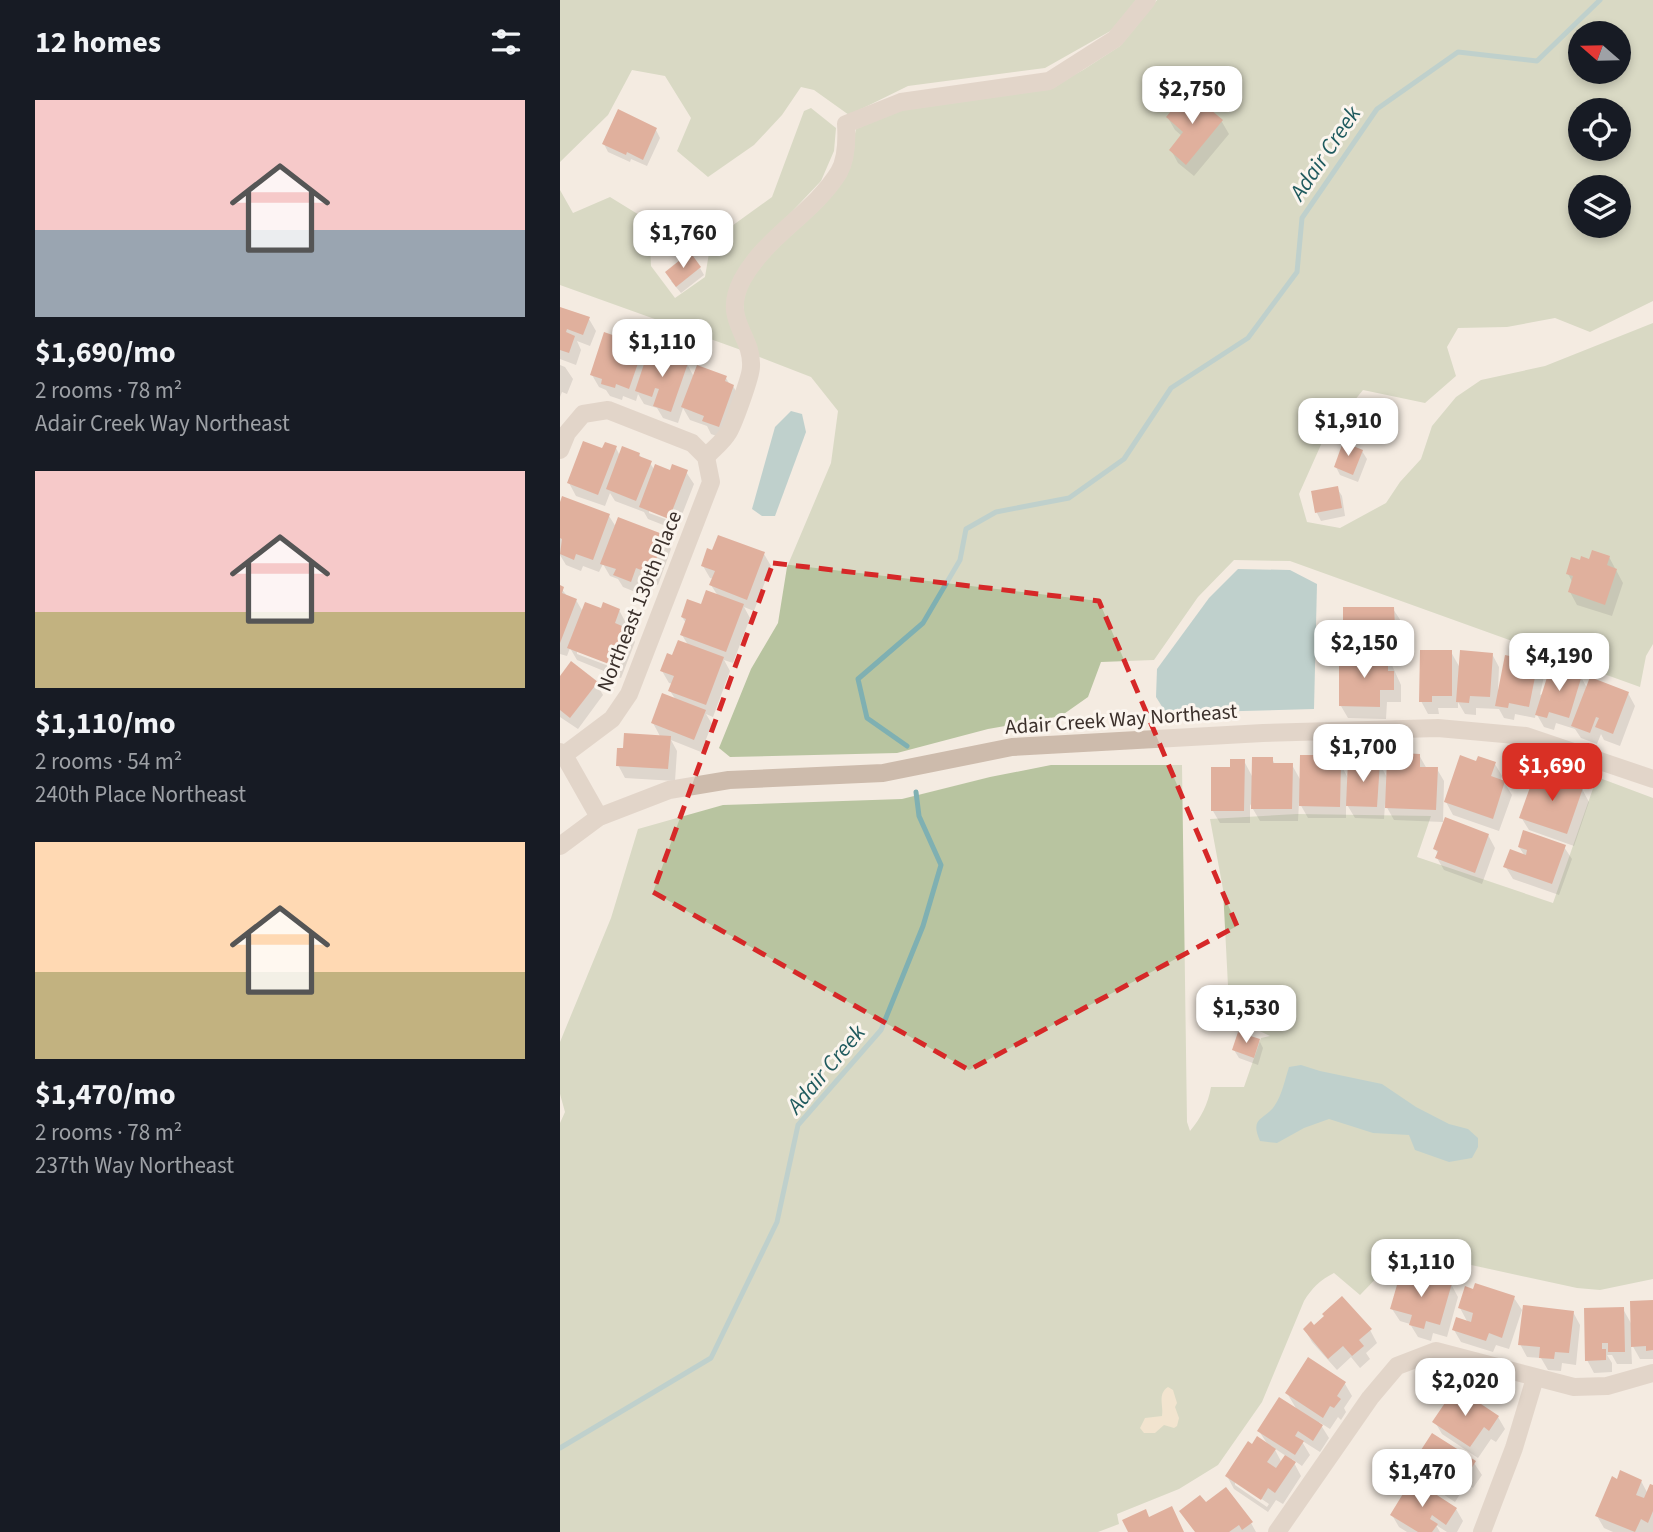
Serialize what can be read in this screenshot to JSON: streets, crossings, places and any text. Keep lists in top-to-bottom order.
{
  "streets": {
    "street": ["Northeast 130th Place", "Adair Creek Way Northeast"]
  },
  "water": ["Adair Creek"],
  "north": "left",
  "page": {
    "heading": "12 homes",
    "price": [
      "$2,750",
      "$1,760",
      "$1,110",
      "$1,910",
      "$2,150",
      "$4,190",
      "$1,700",
      "$1,690",
      "$1,530",
      "$1,110",
      "$2,020",
      "$1,470"
    ],
    "list": [
      {
        "name": "$1,690/mo",
        "note": "2 rooms · 78 m² · Adair Creek Way Northeast"
      },
      {
        "name": "$1,110/mo",
        "note": "2 rooms · 54 m² · 240th Place Northeast"
      },
      {
        "name": "$1,470/mo",
        "note": "2 rooms · 78 m² · 237th Way Northeast"
      }
    ]
  }
}
